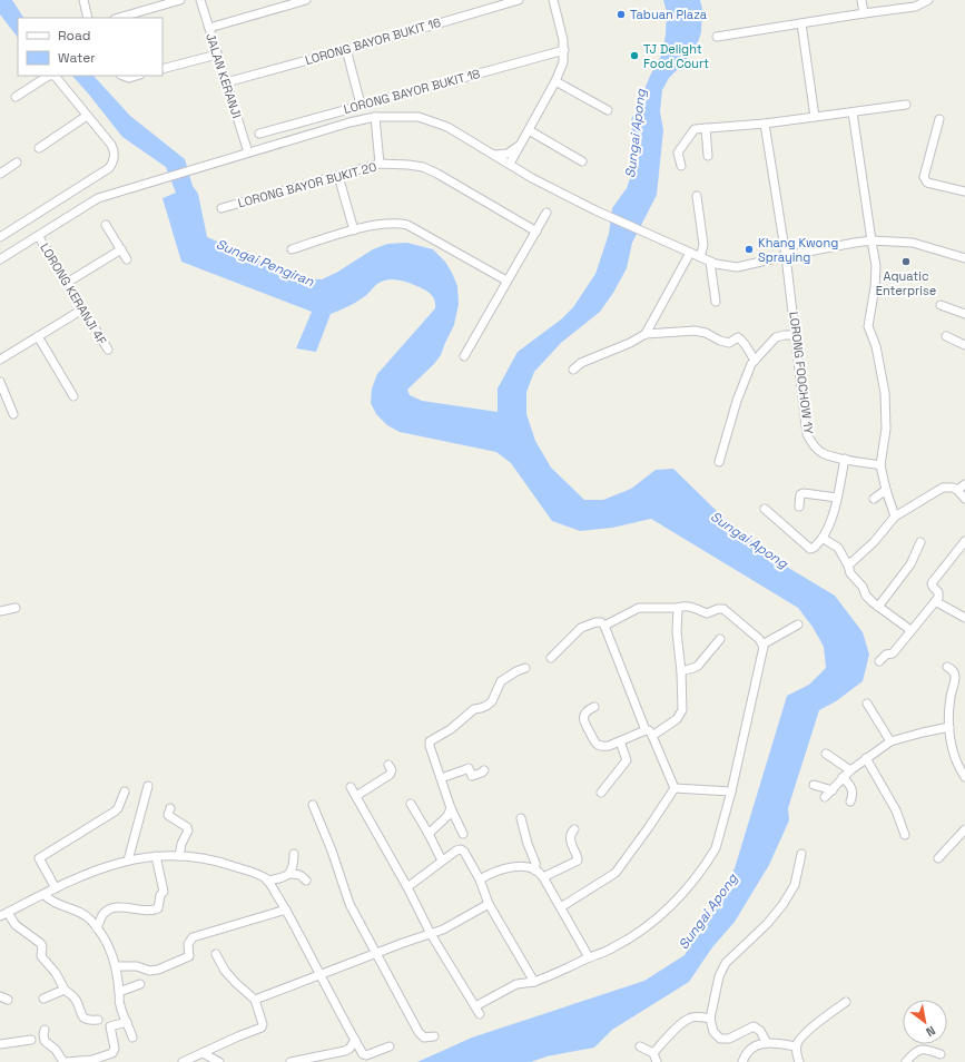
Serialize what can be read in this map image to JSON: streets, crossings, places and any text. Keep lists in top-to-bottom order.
{
  "streets": {
    "street": [
      "LORONG BAYOR BUKIT 16",
      "JALAN KERANJI",
      "LORONG BAYOR BUKIT 18",
      "LORONG BAYOR BUKIT 20",
      "LORONG KERANJI 4F",
      "LORONG FOOCHOW 1Y"
    ]
  },
  "crossings": [
    ["LORONG BAYOR BUKIT 16", "JALAN KERANJI"]
  ],
  "water": ["Sungai Apong", "Sungai Pengiran"],
  "places": [
    "Tabuan Plaza",
    "TJ Delight Food Court",
    "Khang Kwong Spraying",
    "Aquatic Enterprise"
  ],
  "legend": ["Road", "Water"],
  "north": "bottom right"
}
